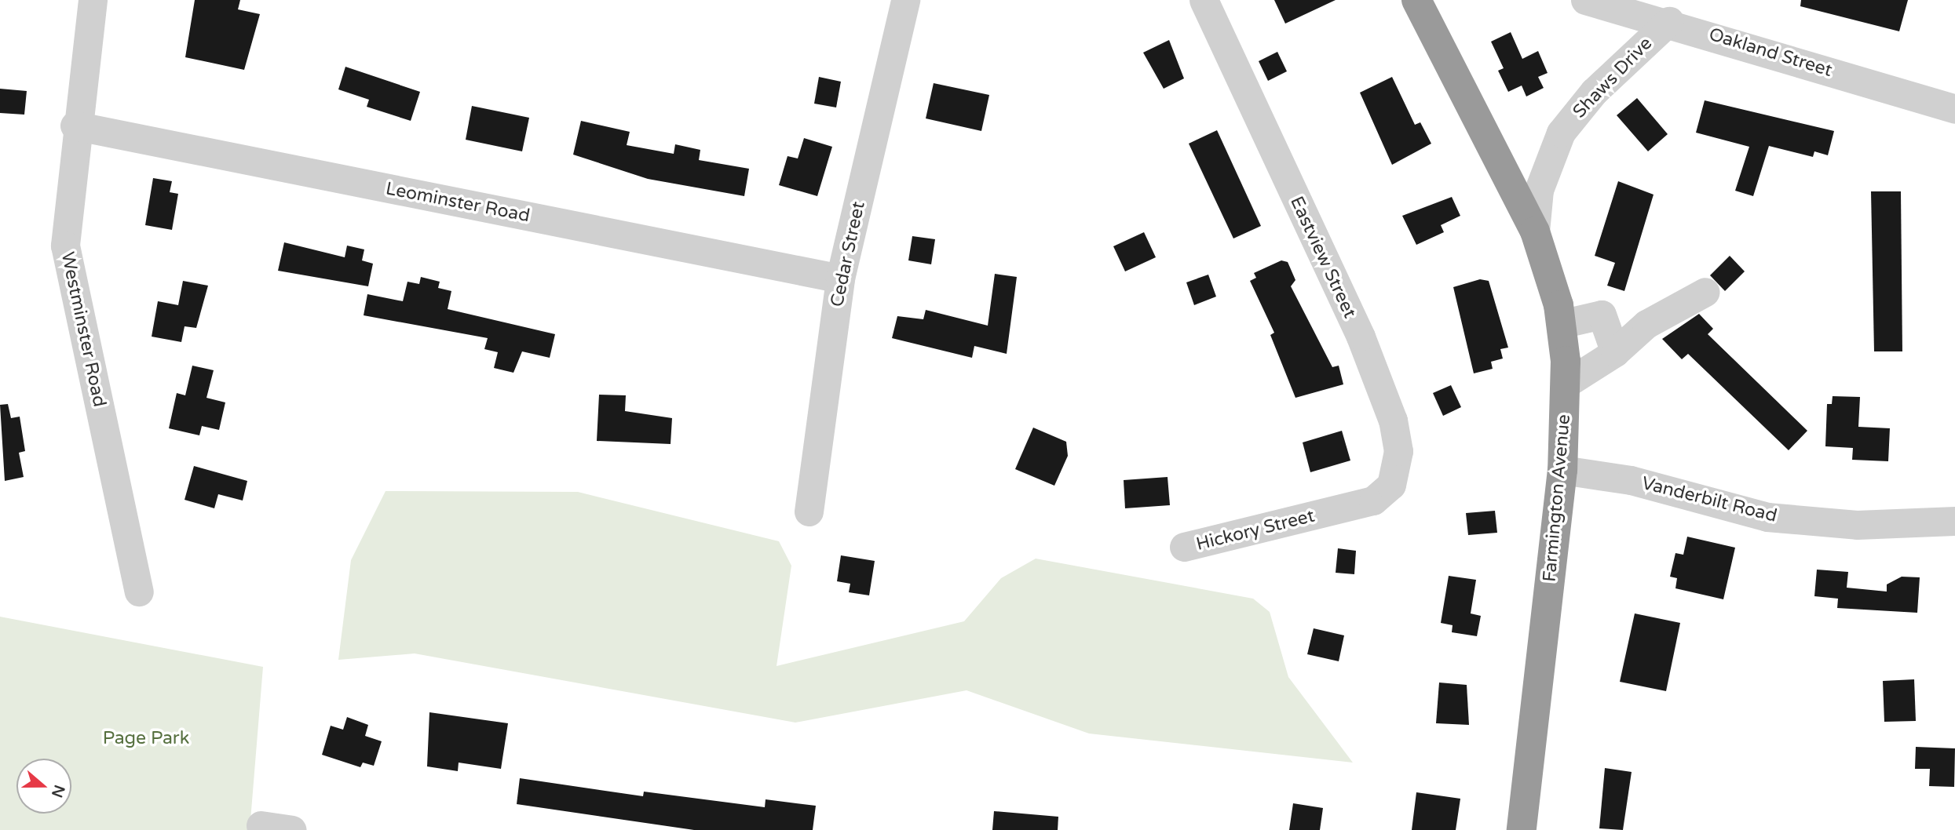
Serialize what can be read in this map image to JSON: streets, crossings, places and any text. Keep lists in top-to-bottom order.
{
  "streets": {
    "highway": ["Farmington Avenue"],
    "street": [
      "Oakland Street",
      "Shaws Drive",
      "Leominster Road",
      "Cedar Street",
      "Eastview Street",
      "Westminster Road",
      "Vanderbilt Road",
      "Hickory Street"
    ]
  },
  "crossings": [
    ["Oakland Street", "Shaws Drive"],
    ["Shaws Drive", "Farmington Avenue"],
    ["Leominster Road", "Cedar Street"],
    ["Leominster Road", "Westminster Road"],
    ["Eastview Street", "Hickory Street"],
    ["Farmington Avenue", "Vanderbilt Road"]
  ],
  "parks": ["Page Park"],
  "north": "right"
}
